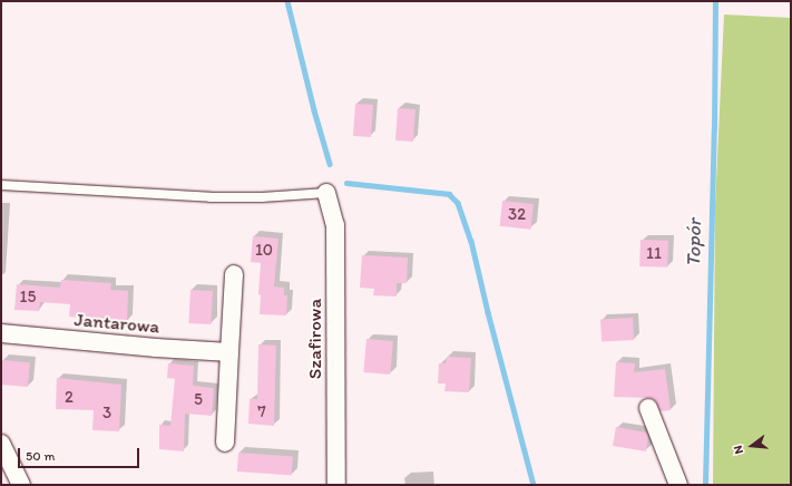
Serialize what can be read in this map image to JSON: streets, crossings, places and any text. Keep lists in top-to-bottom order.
{
  "streets": {
    "street": ["Jantarowa", "Szafirowa"]
  },
  "water": ["Topór"],
  "house_numbers": [
    "32",
    "10",
    "11",
    "15",
    "2",
    "5",
    "7",
    "3"
  ],
  "scale_bar": "50 m",
  "north": "left"
}
